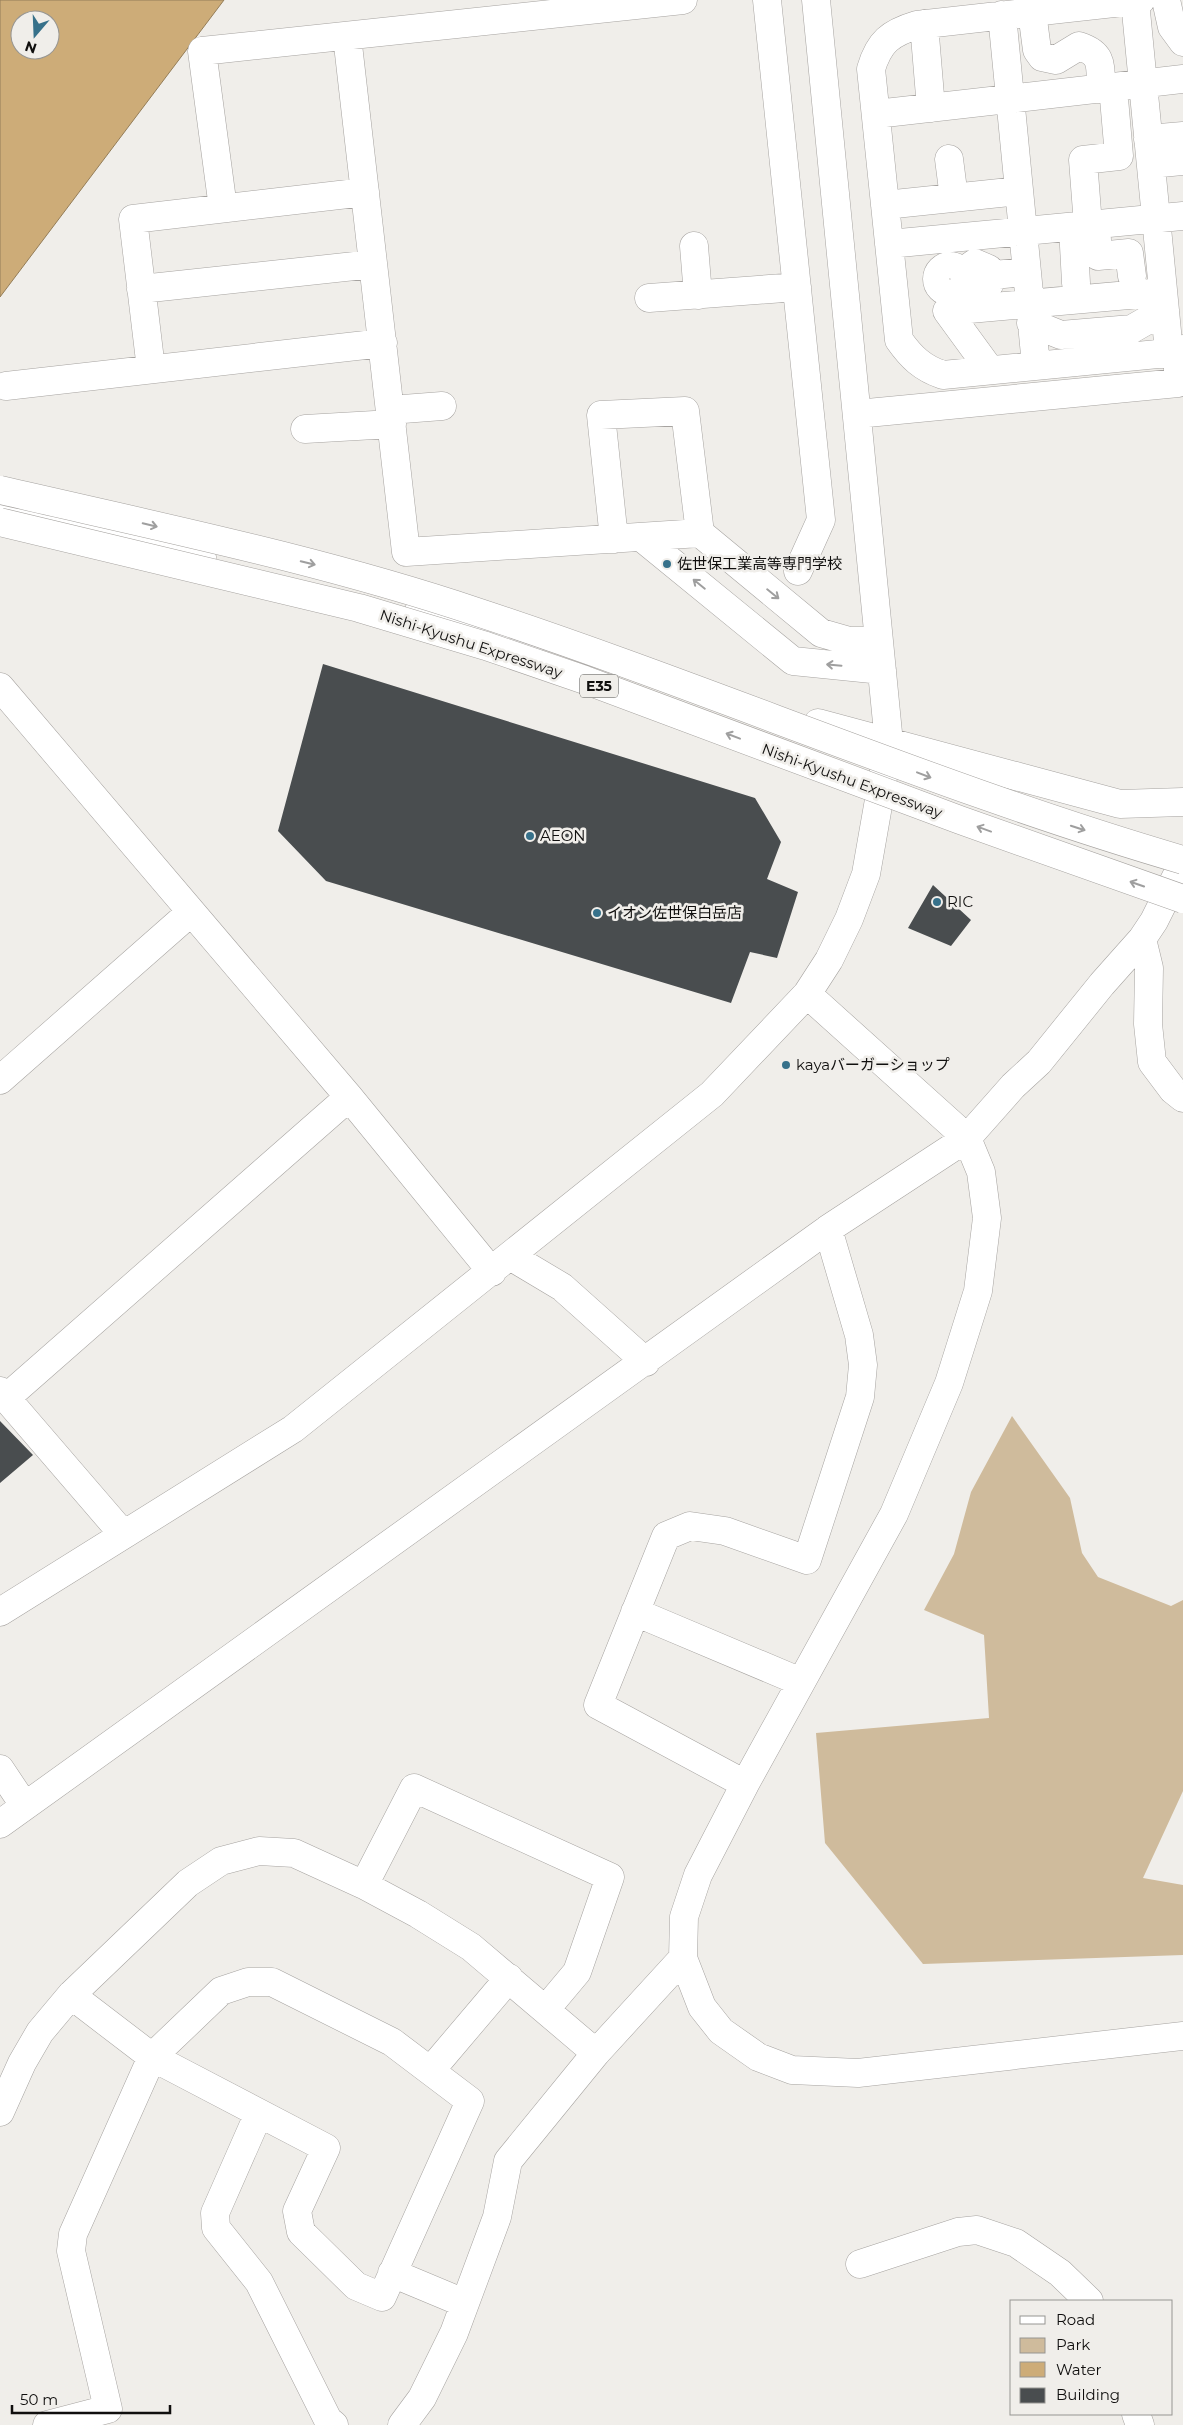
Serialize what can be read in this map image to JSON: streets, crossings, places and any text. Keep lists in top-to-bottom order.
{
  "streets": {
    "main road": ["Nishi-Kyushu Expressway", "E35"]
  },
  "places": [
    "佐世保工業高等専門学校",
    "AEON",
    "RIC",
    "イオン佐世保白岳店",
    "kayaバーガーショップ"
  ],
  "legend": [
    "Road",
    "Park",
    "Water",
    "Building"
  ],
  "scale_bar": "50 m",
  "north": "bottom"
}
